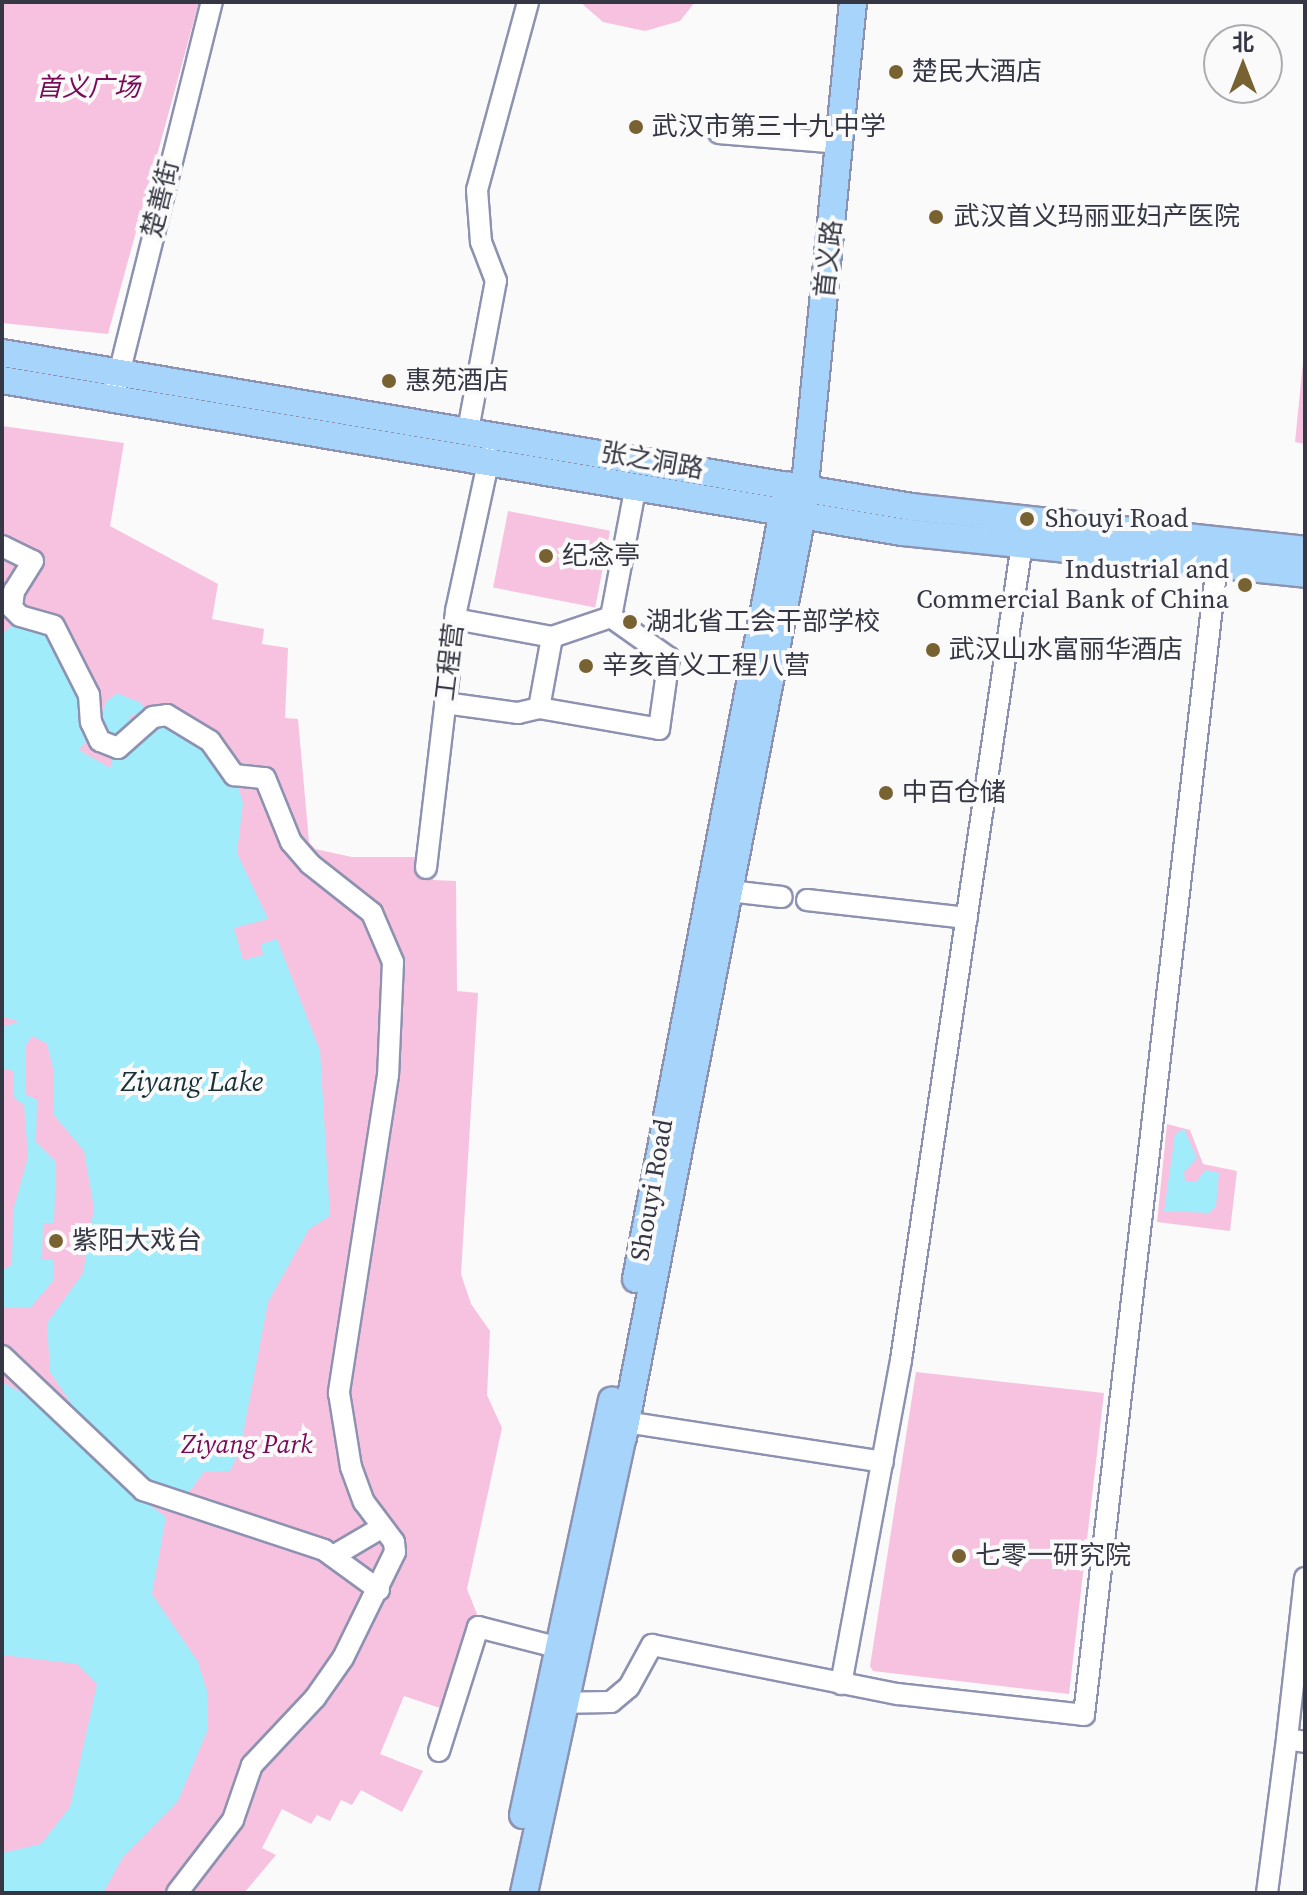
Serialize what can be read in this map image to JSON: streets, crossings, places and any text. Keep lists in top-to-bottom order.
{
  "streets": {
    "main road": ["首义路", "张之洞路", "Shouyi Road"],
    "street": ["楚善街", "工程营"]
  },
  "crossings": [
    ["楚善街", "张之洞路"],
    ["首义路", "张之洞路"],
    ["首义路", "Shouyi Road"],
    ["张之洞路", "工程营"],
    ["张之洞路", "Shouyi Road"]
  ],
  "water": ["Ziyang Lake"],
  "parks": ["首义广场", "Ziyang Park"],
  "places": [
    "楚民大酒店",
    "武汉市第三十九中学",
    "武汉首义玛丽亚妇产医院",
    "惠苑酒店",
    "Shouyi Road",
    "纪念亭",
    "Industrial and Commercial Bank of China",
    "湖北省工会干部学校",
    "武汉山水富丽华酒店",
    "辛亥首义工程八营",
    "中百仓储",
    "紫阳大戏台",
    "七零一研究院"
  ],
  "north": "top"
}
